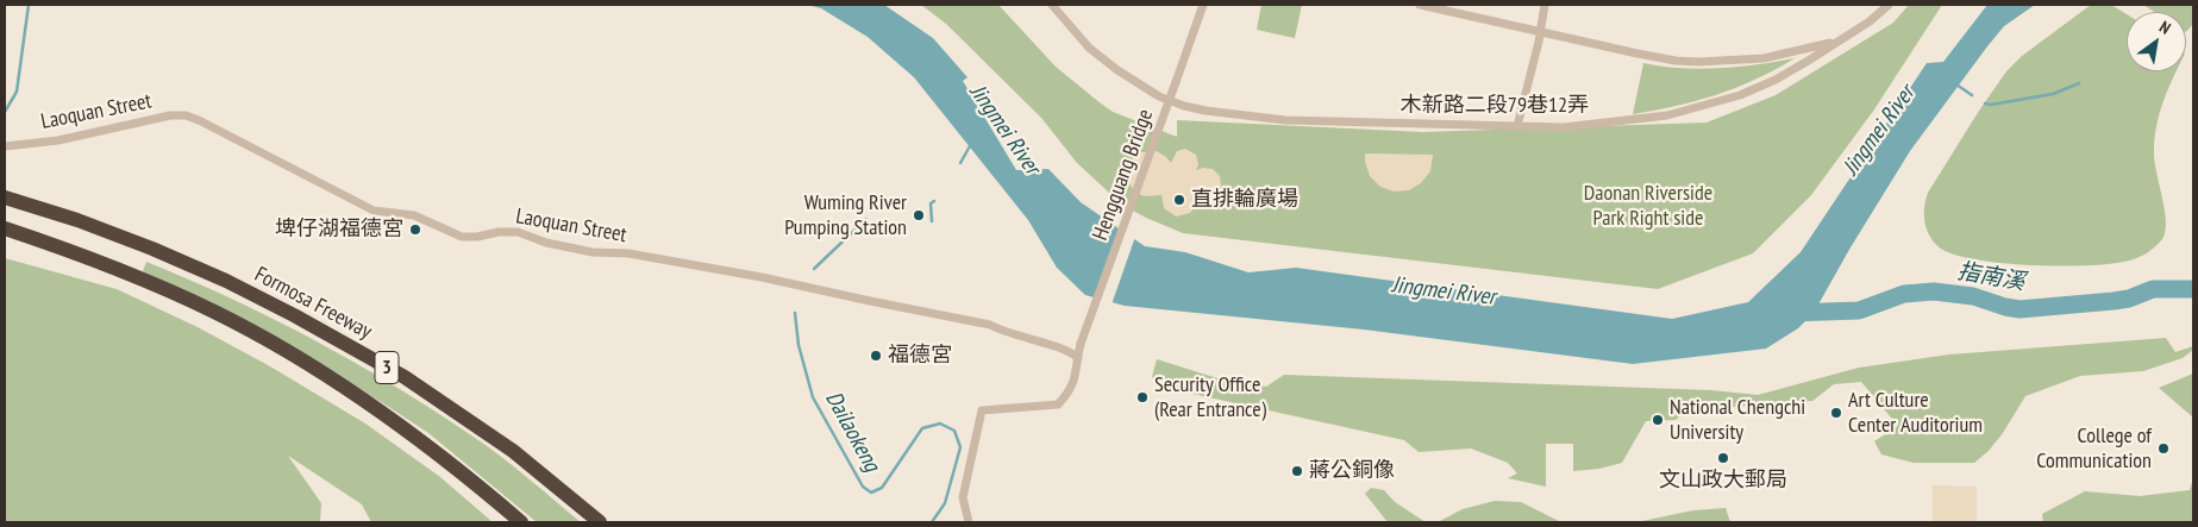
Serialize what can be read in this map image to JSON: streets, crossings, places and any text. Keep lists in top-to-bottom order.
{
  "streets": {
    "highway": ["Formosa Freeway", "3"],
    "street": ["木新路二段79巷12弄", "Laoquan Street", "Hengguang Bridge"]
  },
  "crossings": [
    ["Laoquan Street", "Hengguang Bridge"]
  ],
  "water": ["Jingmei River", "指南溪", "Dailaokeng"],
  "parks": ["Daonan Riverside Park Right side"],
  "places": [
    "直排輪廣場",
    "Wuming River Pumping Station",
    "埤仔湖福德宮",
    "福德宮",
    "Security Office (Rear Entrance)",
    "Art Culture Center Auditorium",
    "National Chengchi University",
    "College of Communication",
    "文山政大郵局",
    "蔣公銅像"
  ],
  "north": "top right"
}
